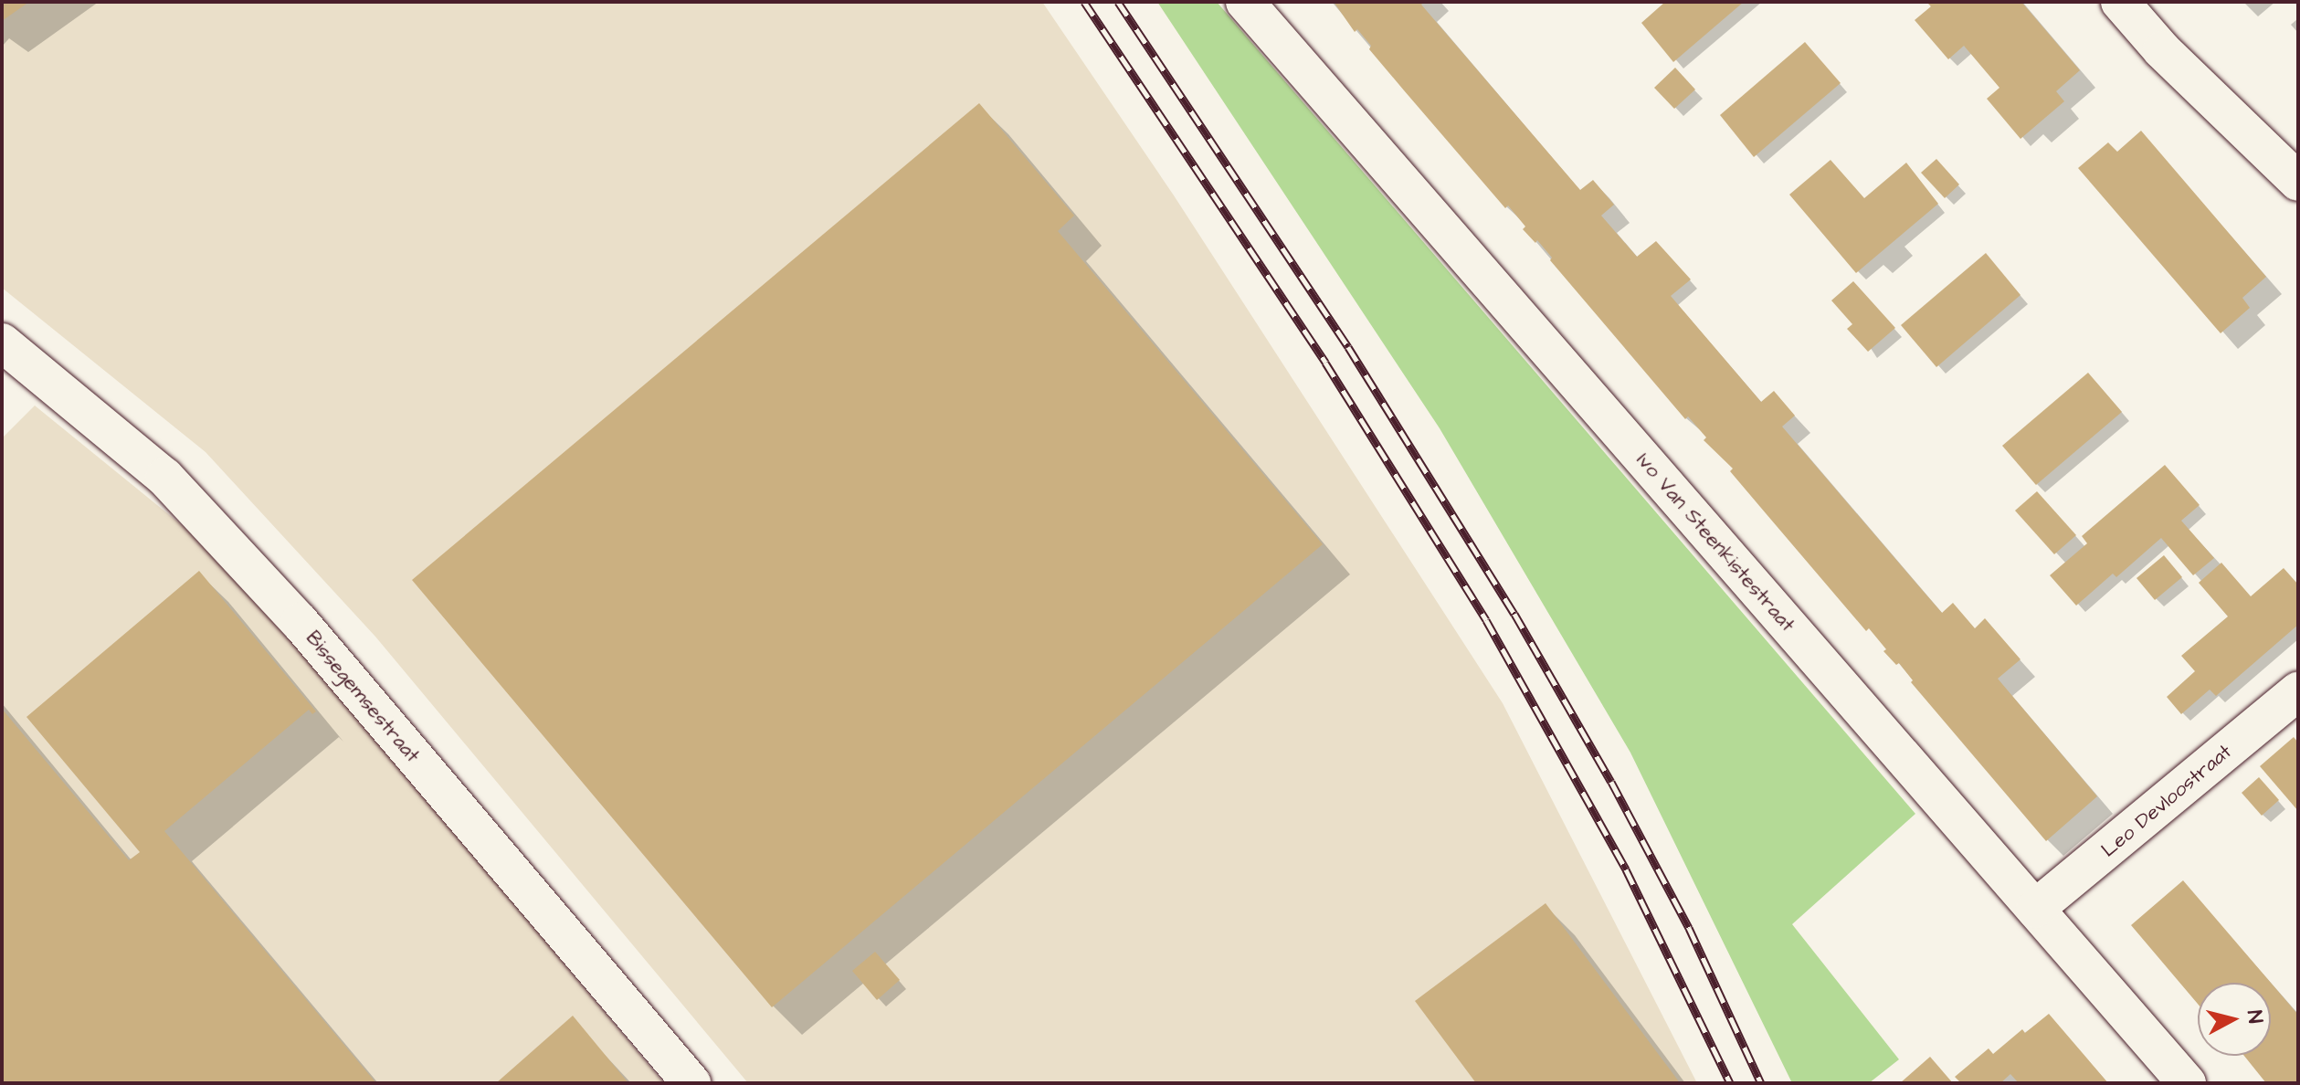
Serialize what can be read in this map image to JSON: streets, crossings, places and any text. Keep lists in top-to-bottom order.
{
  "streets": {
    "street": ["Ivo Van Steenkistestraat", "Bissegemsestraat", "Leo Devloostraat"]
  },
  "crossings": [
    ["Ivo Van Steenkistestraat", "Leo Devloostraat"]
  ],
  "north": "right"
}
